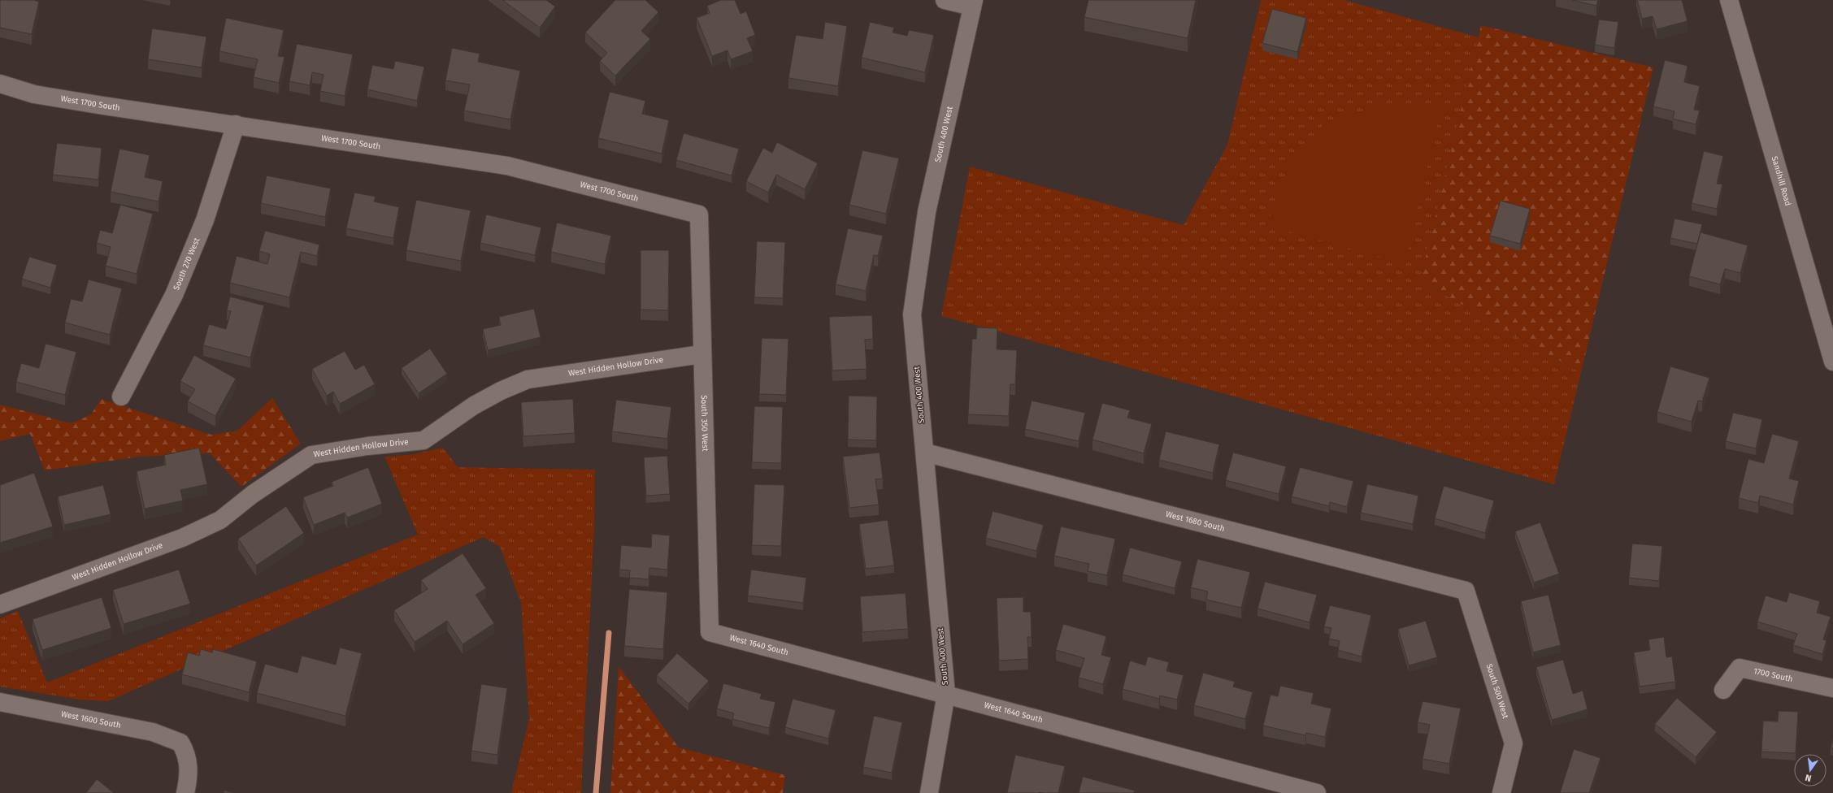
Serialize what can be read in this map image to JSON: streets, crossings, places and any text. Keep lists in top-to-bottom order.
{
  "streets": {
    "street": [
      "West 1700 South",
      "South 400 West",
      "Sandhill Road",
      "South 270 West",
      "West Hidden Hollow Drive",
      "South 350 West",
      "West 1680 South",
      "West 1640 South",
      "1700 South",
      "South 500 West",
      "West 1600 South"
    ]
  },
  "crossings": [
    ["West 1700 South", "South 270 West"],
    ["West 1700 South", "South 350 West"],
    ["South 400 West", "West 1680 South"],
    ["South 400 West", "West 1640 South"],
    ["West Hidden Hollow Drive", "South 350 West"],
    ["South 350 West", "West 1640 South"],
    ["West 1680 South", "South 500 West"]
  ],
  "north": "bottom"
}
